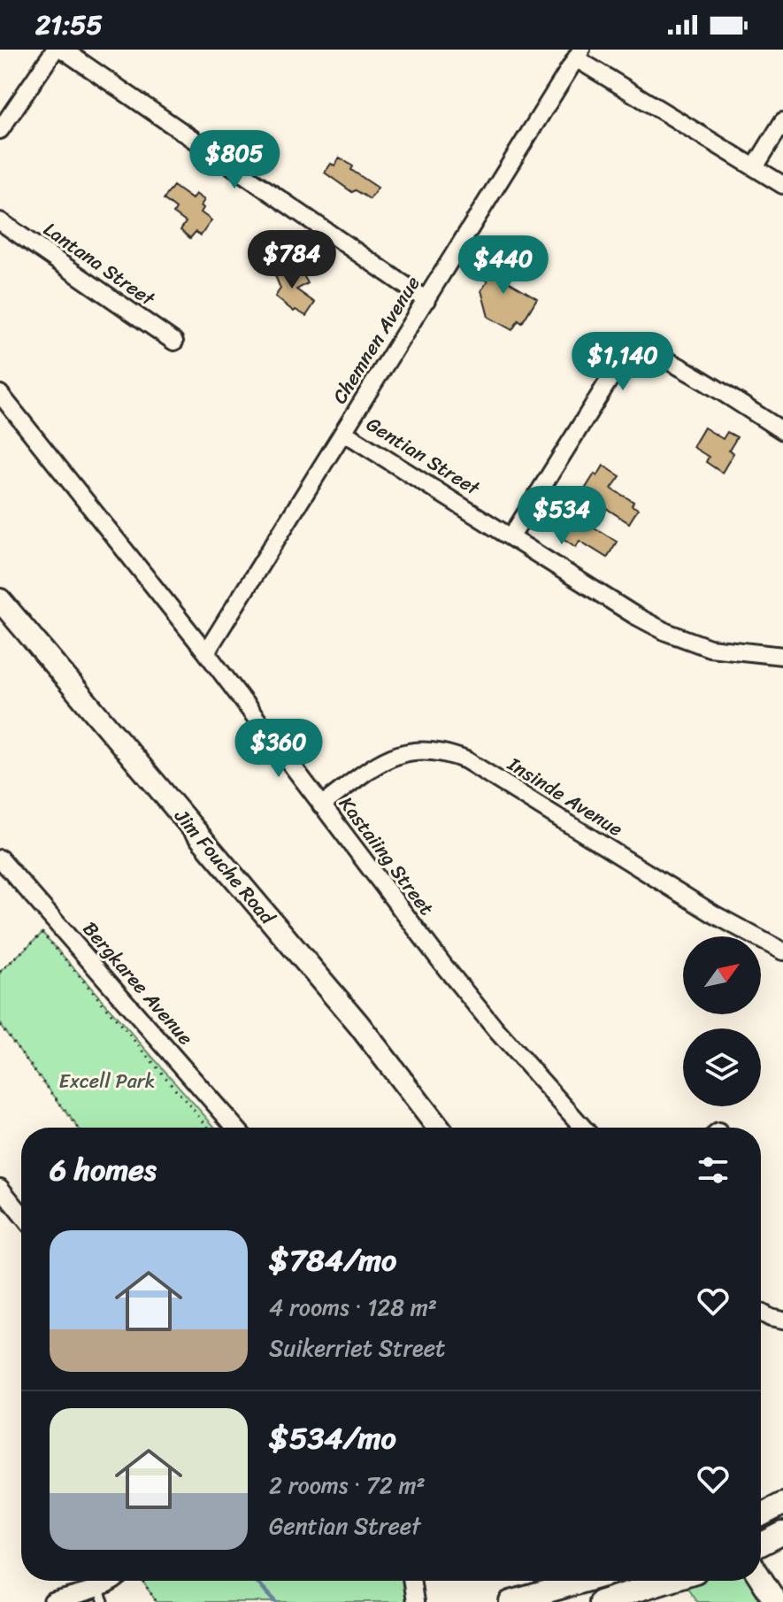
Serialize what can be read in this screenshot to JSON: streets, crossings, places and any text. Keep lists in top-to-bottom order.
{
  "streets": {
    "street": [
      "Lantana Street",
      "Chemnen Avenue",
      "Gentian Street",
      "Insinde Avenue",
      "Kastaiing Street",
      "Jim Fouche Road",
      "Bergkaree Avenue"
    ]
  },
  "crossings": [
    ["Chemnen Avenue", "Gentian Street"],
    ["Chemnen Avenue", "Kastaiing Street"],
    ["Insinde Avenue", "Kastaiing Street"]
  ],
  "parks": ["Excell Park"],
  "north": "top right",
  "page": {
    "status": "21:55",
    "price": [
      "$805",
      "$784",
      "$440",
      "$1,140",
      "$534",
      "$360"
    ],
    "heading": "6 homes",
    "list": [
      {
        "name": "$784/mo",
        "note": "4 rooms · 128 m² · Suikerriet Street"
      },
      {
        "name": "$534/mo",
        "note": "2 rooms · 72 m² · Gentian Street"
      }
    ]
  }
}
